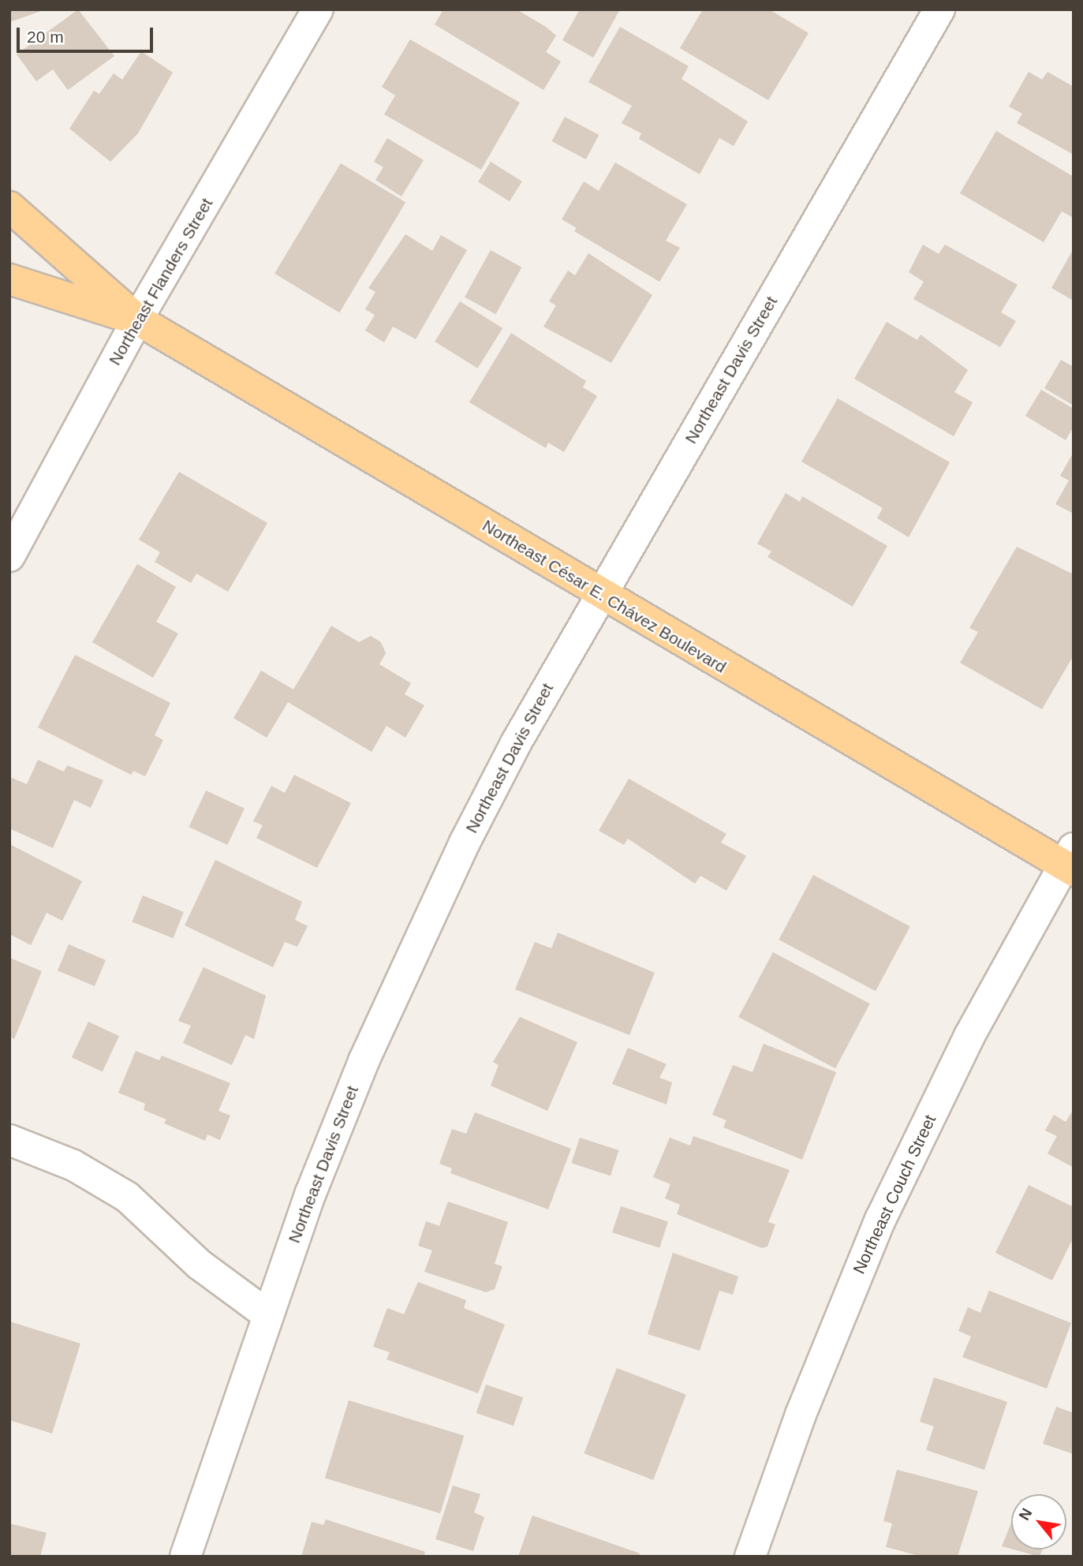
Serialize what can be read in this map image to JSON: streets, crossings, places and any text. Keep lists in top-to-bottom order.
{
  "streets": {
    "main road": ["Northeast César E. Chávez Boulevard"],
    "street": ["Northeast Flanders Street", "Northeast Davis Street", "Northeast Couch Street"]
  },
  "crossings": [
    ["Northeast Flanders Street", "Northeast César E. Chávez Boulevard"],
    ["Northeast Davis Street", "Northeast César E. Chávez Boulevard"],
    ["Northeast César E. Chávez Boulevard", "Northeast Couch Street"]
  ],
  "scale_bar": "20 m",
  "north": "top left"
}
